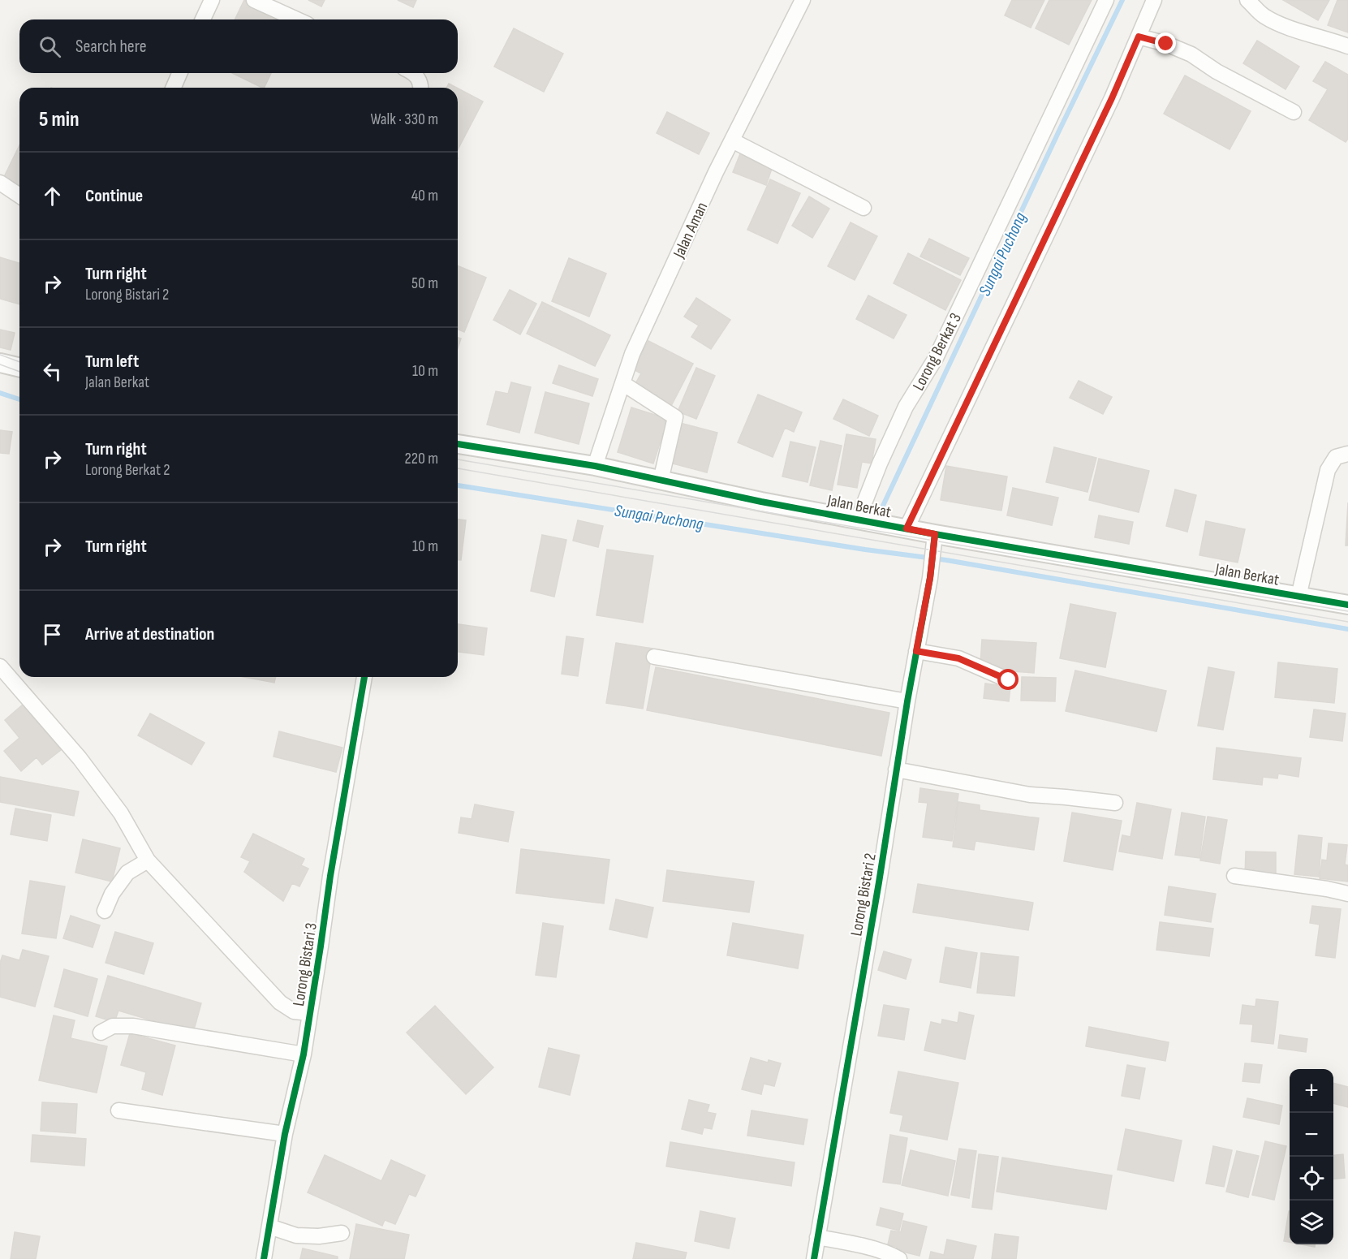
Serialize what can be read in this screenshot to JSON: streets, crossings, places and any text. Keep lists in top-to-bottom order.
{
  "streets": {
    "street": [
      "Jalan Aman",
      "Lorong Berkat 3",
      "Jalan Berkat",
      "Lorong Bistari 2",
      "Lorong Bistari 3"
    ]
  },
  "crossings": [
    ["Jalan Aman", "Jalan Berkat"],
    ["Lorong Berkat 3", "Jalan Berkat"],
    ["Jalan Berkat", "Lorong Bistari 2"]
  ],
  "water": ["Sungai Puchong"],
  "page": {
    "search": "Search here",
    "heading": ["5 min", "Walk · 330 m"],
    "list": [
      ["Continue", "40 m"],
      ["Turn right", "Lorong Bistari 2", "50 m"],
      ["Turn left", "Jalan Berkat", "10 m"],
      ["Turn right", "Lorong Berkat 2", "220 m"],
      ["Turn right", "10 m"],
      "Arrive at destination"
    ],
    "map_buttons": ["+", "−"]
  }
}
